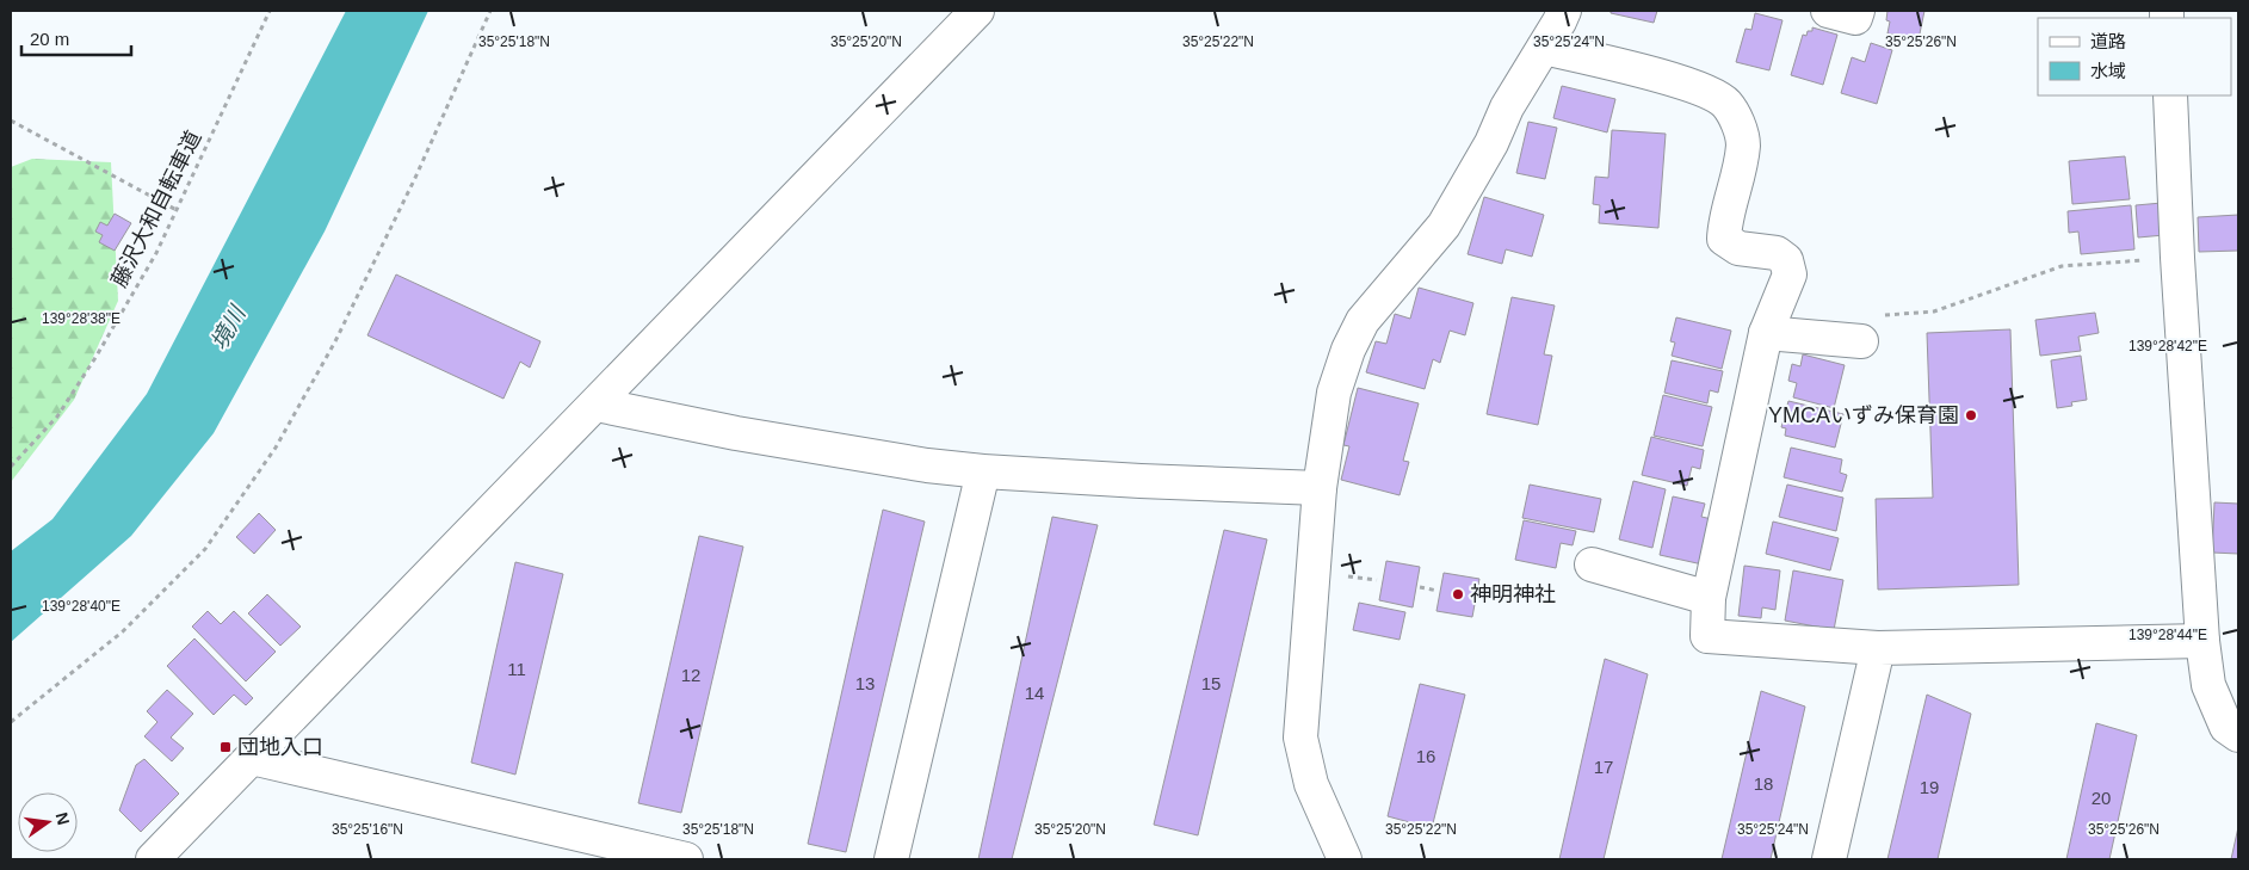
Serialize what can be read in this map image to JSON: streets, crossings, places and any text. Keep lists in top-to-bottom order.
{
  "streets": {
    "path": ["藤沢大和自転車道"]
  },
  "water": ["境川"],
  "places": {
    "other": ["YMCAいずみ保育園", "神明神社"],
    "transit": ["団地入口"]
  },
  "house_numbers": [
    "11",
    "12",
    "13",
    "15",
    "14",
    "16",
    "17",
    "18",
    "19",
    "20"
  ],
  "legend": ["道路", "水域"],
  "scale_bar": "20 m",
  "north": "right",
  "coordinates": [
    "35°25'18\"N",
    "35°25'20\"N",
    "35°25'22\"N",
    "35°25'24\"N",
    "35°25'26\"N",
    "139°28'38\"E",
    "139°28'42\"E",
    "139°28'40\"E",
    "139°28'44\"E",
    "35°25'16\"N"
  ]
}
